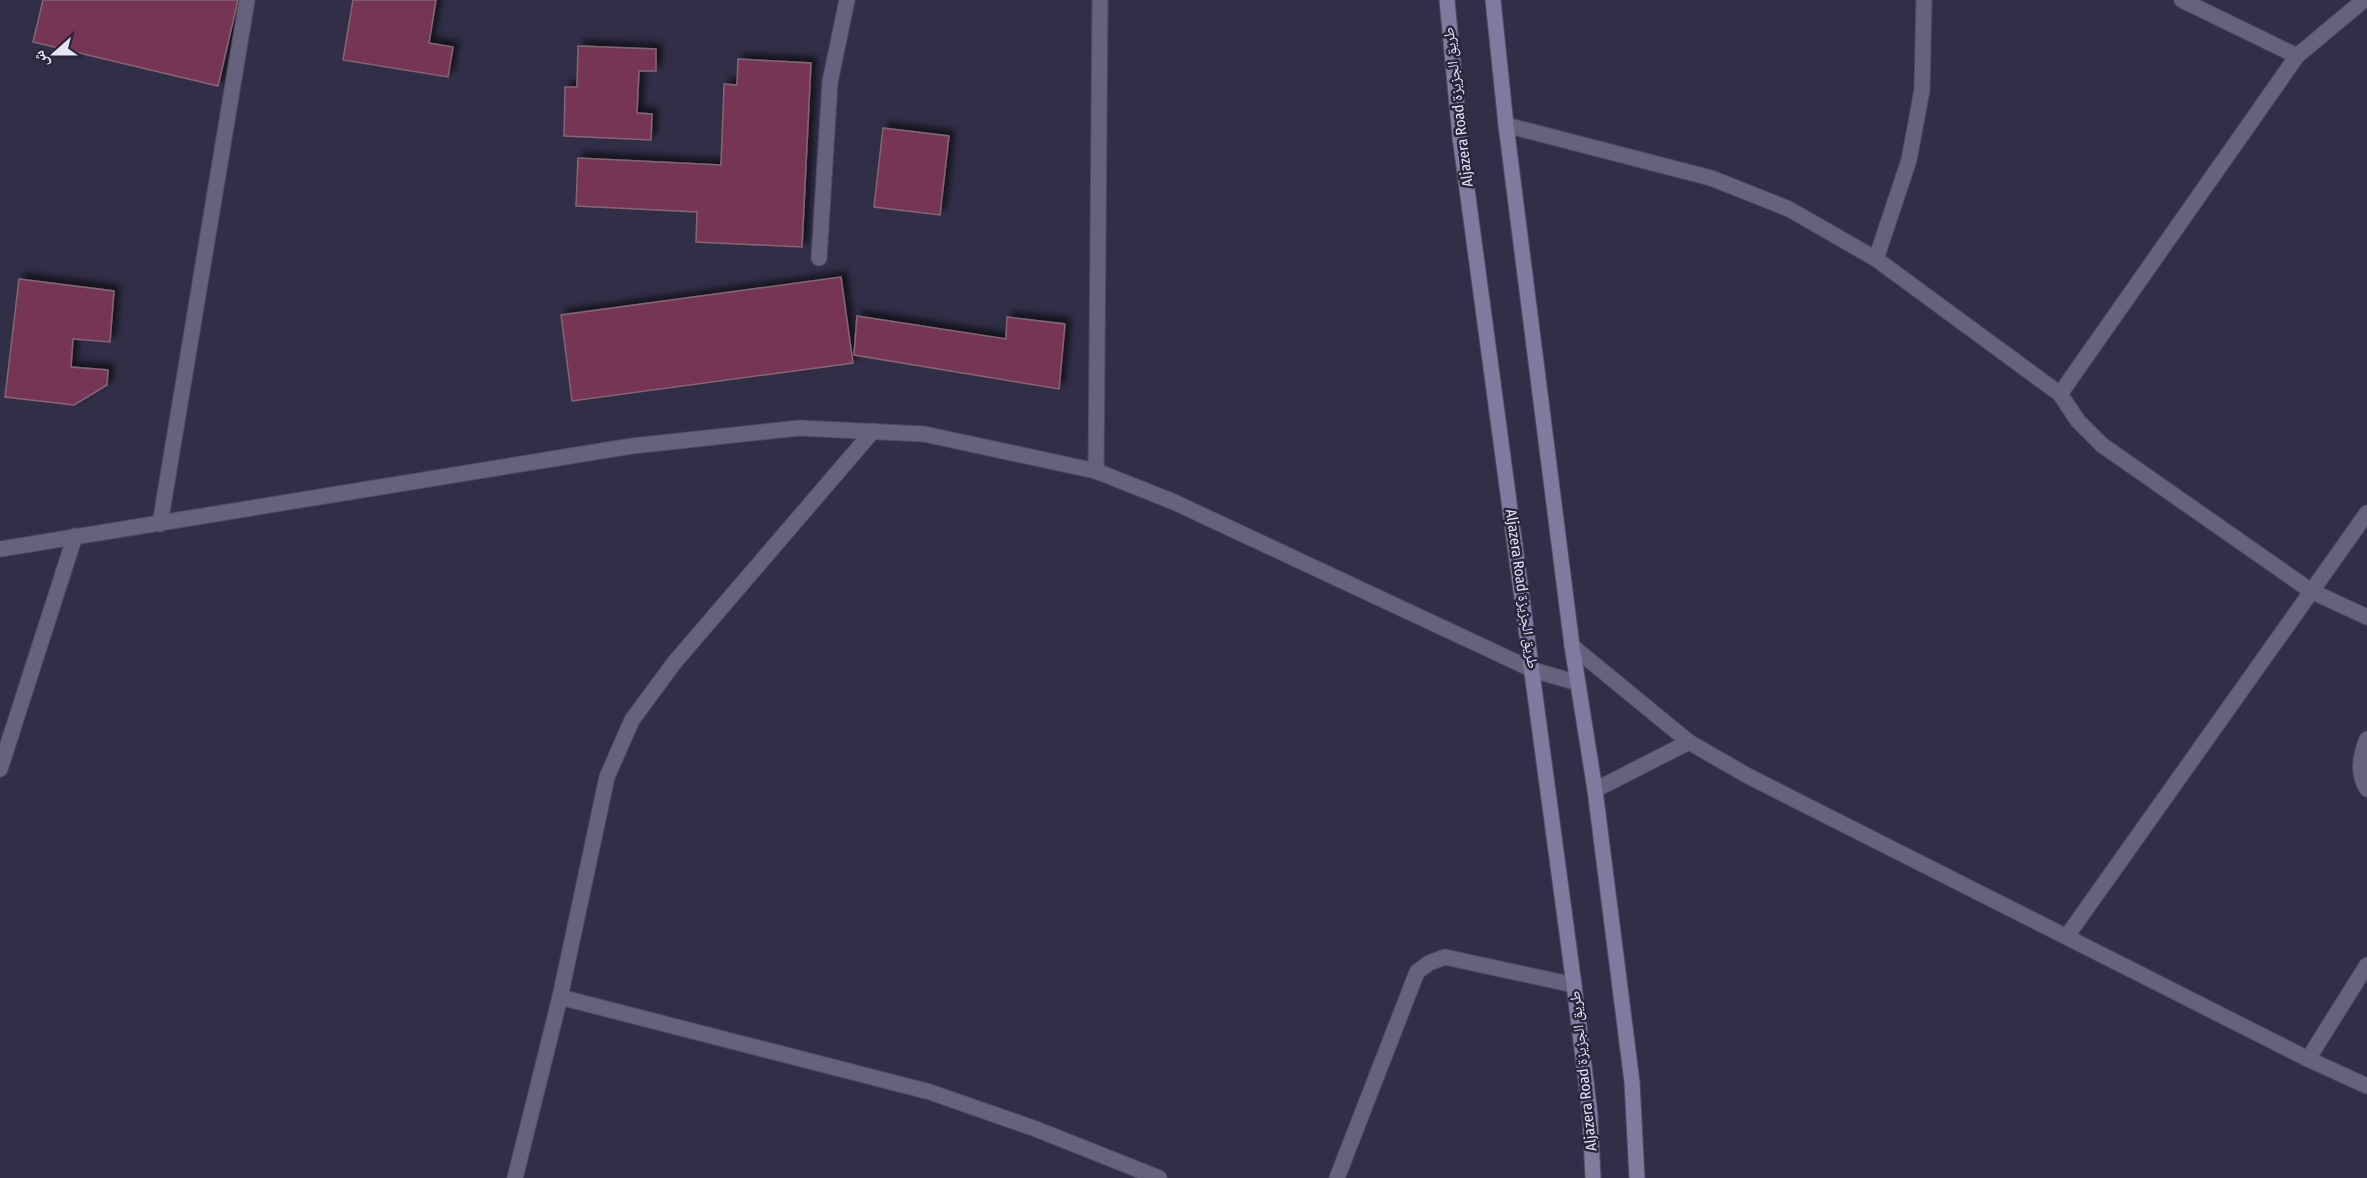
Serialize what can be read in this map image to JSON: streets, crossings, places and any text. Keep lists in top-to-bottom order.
{
  "streets": {
    "main road": ["Aljazera Road طريق الجزيزة"]
  },
  "north": "left"
}
